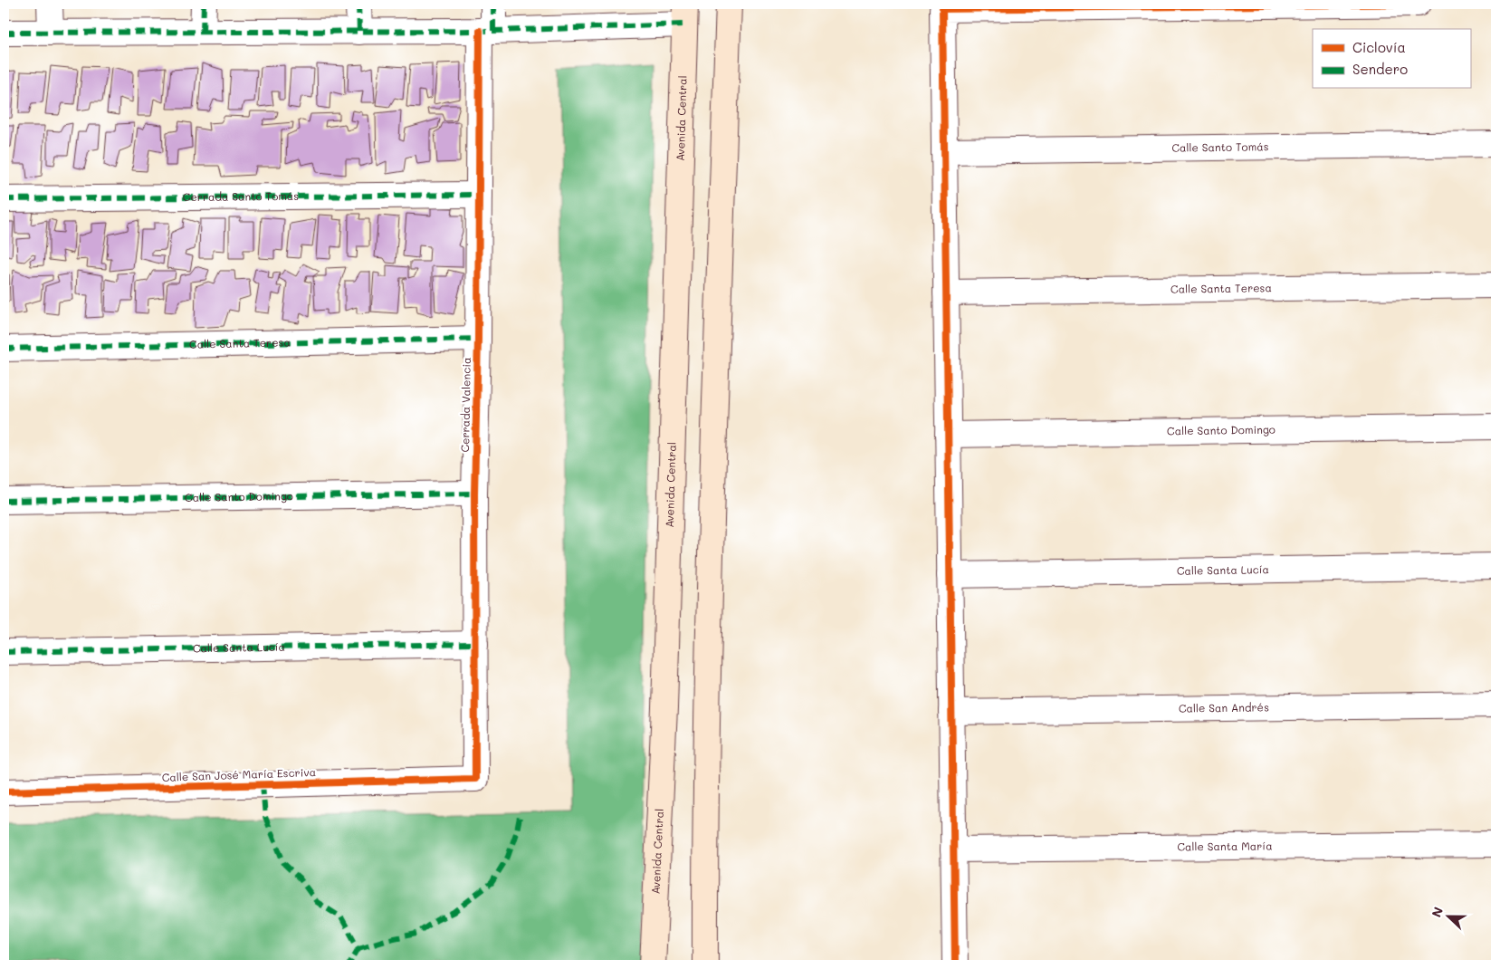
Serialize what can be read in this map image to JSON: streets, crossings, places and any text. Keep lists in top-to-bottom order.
{
  "streets": {
    "main road": ["Avenida Central"],
    "street": [
      "Calle Santo Tomás",
      "Cerrada Santo Tomás",
      "Calle Santa Teresa",
      "Cerrada Valencia",
      "Calle Santo Domingo",
      "Calle Santa Lucía",
      "Calle San Andrés",
      "Calle San José María Escriva",
      "Calle Santa María"
    ]
  },
  "crossings": [
    ["Cerrada Santo Tomás", "Cerrada Valencia"],
    ["Calle Santa Teresa", "Cerrada Valencia"],
    ["Cerrada Valencia", "Calle Santo Domingo"],
    ["Cerrada Valencia", "Calle Santa Lucía"],
    ["Cerrada Valencia", "Calle San José María Escriva"]
  ],
  "legend": ["Ciclovía", "Sendero"],
  "north": "left"
}
